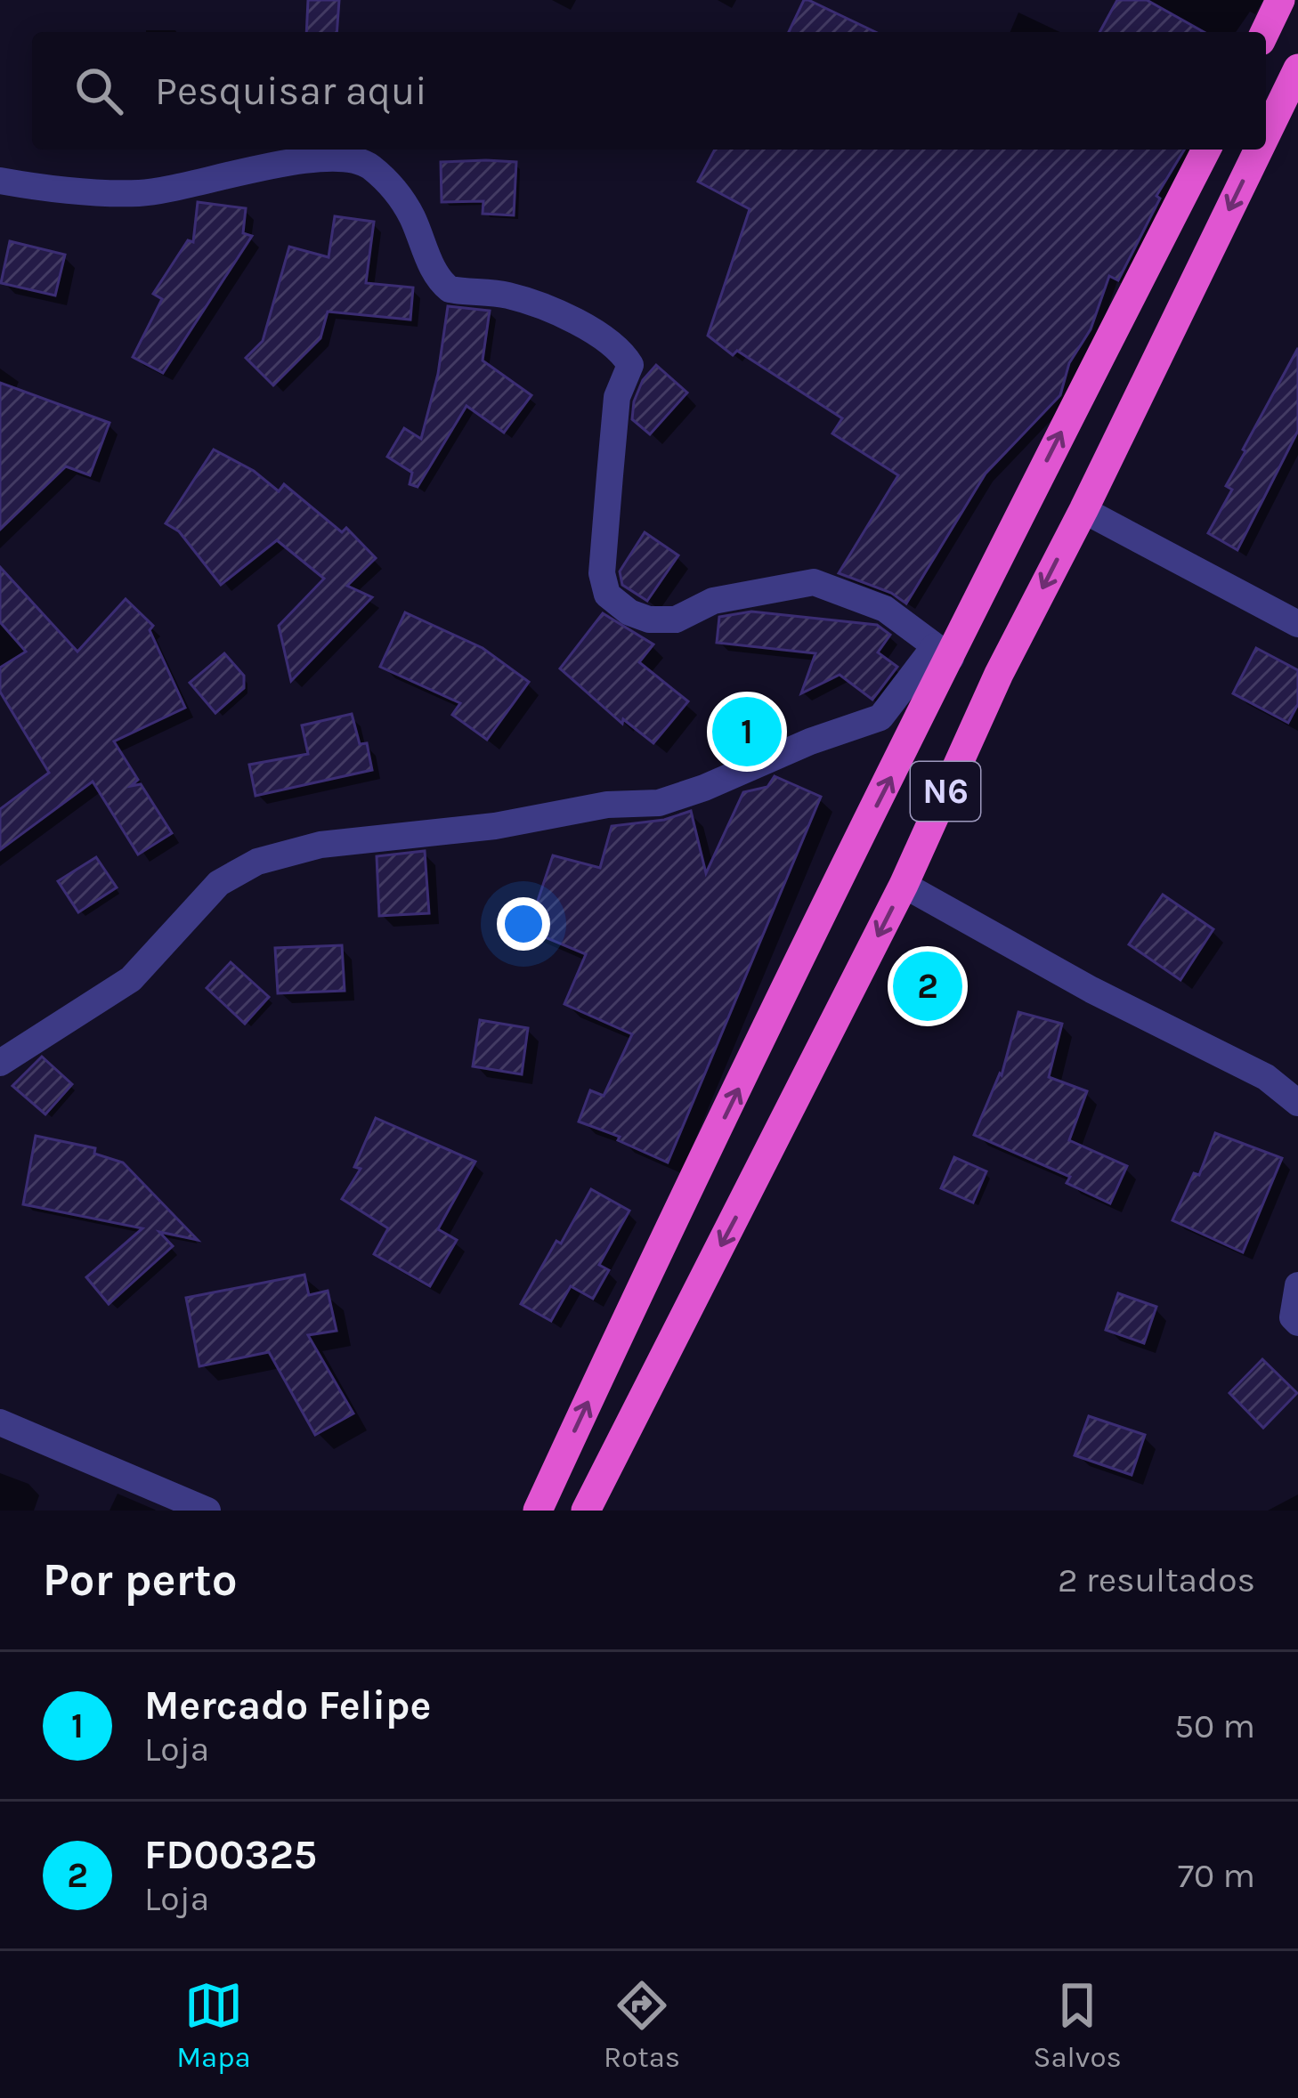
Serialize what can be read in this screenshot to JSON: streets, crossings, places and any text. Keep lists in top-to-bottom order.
{
  "streets": {
    "highway": ["N6"]
  },
  "page": {
    "search": "Pesquisar aqui",
    "pins": ["1", "2"],
    "heading": ["Por perto", "2 resultados"],
    "list": [
      {
        "mark": "1",
        "name": "Mercado Felipe",
        "note": "Loja",
        "value": "50 m"
      },
      {
        "mark": "2",
        "name": "FD00325",
        "note": "Loja",
        "value": "70 m"
      }
    ],
    "nav": ["Mapa", "Rotas", "Salvos"]
  }
}
